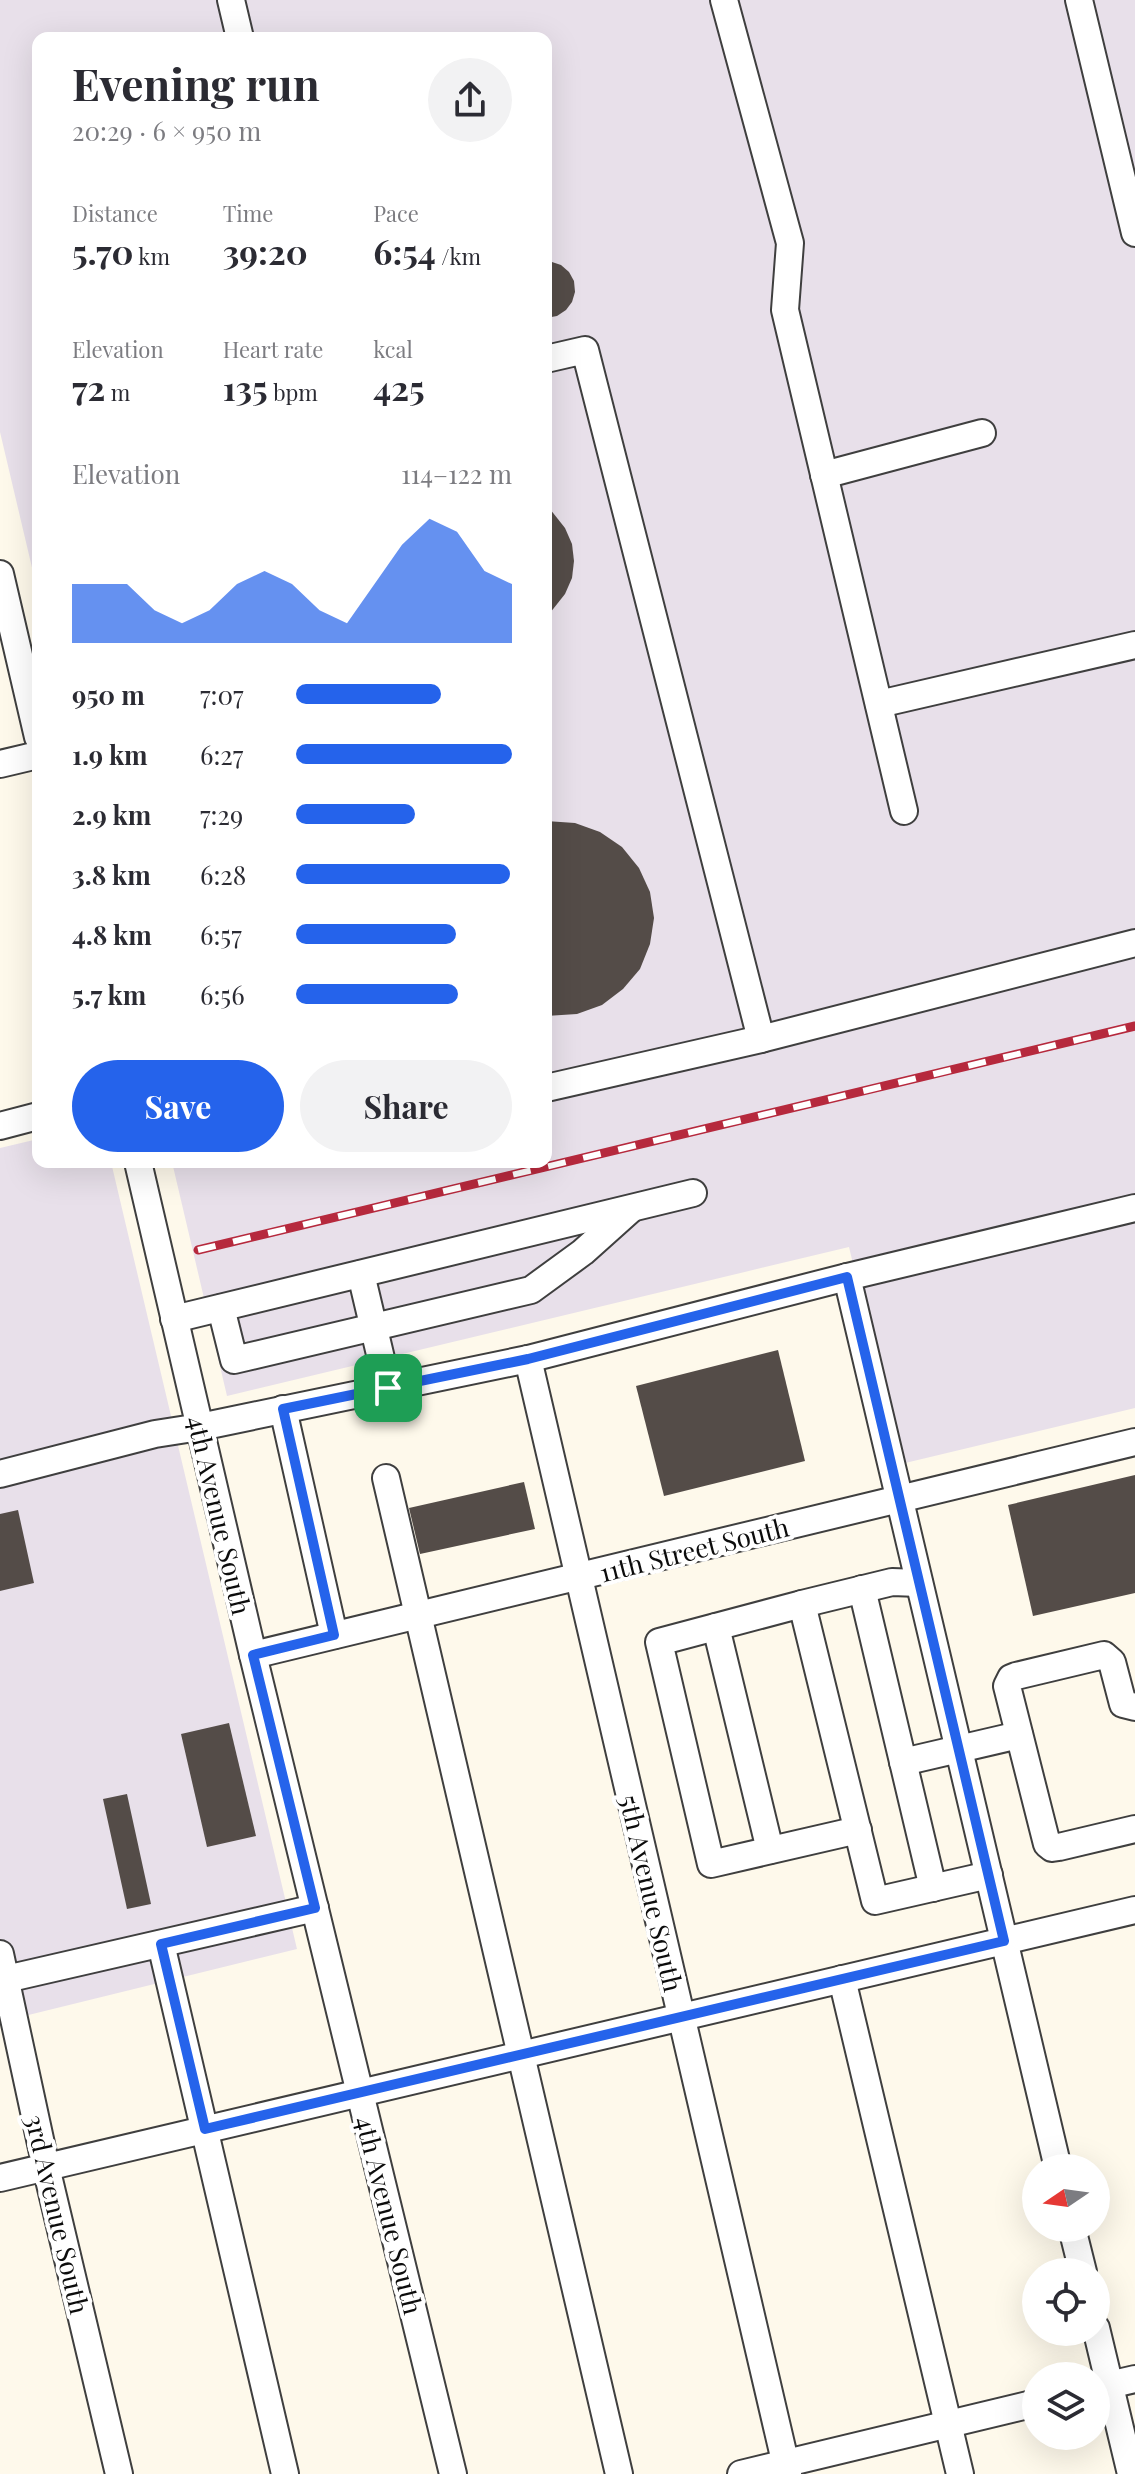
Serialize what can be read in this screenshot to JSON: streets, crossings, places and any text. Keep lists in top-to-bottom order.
{
  "streets": {
    "street": [
      "4th Avenue South",
      "11th Street South",
      "5th Avenue South",
      "3rd Avenue South"
    ]
  },
  "crossings": [
    ["4th Avenue South", "11th Street South"],
    ["11th Street South", "5th Avenue South"]
  ],
  "north": "left",
  "page": {
    "heading": ["Evening run", "20:29 · 6 × 950 m"],
    "stats": [
      ["Distance", "5.70 km"],
      ["Time", "39:20"],
      ["Pace", "6:54 /km"],
      ["Elevation", "72 m"],
      ["Heart rate", "135 bpm"],
      ["kcal", "425"]
    ],
    "chart": ["Elevation", "114–122 m"],
    "list": [
      {
        "name": "950 m",
        "note": "7:07"
      },
      {
        "name": "1.9 km",
        "note": "6:27"
      },
      {
        "name": "2.9 km",
        "note": "7:29"
      },
      {
        "name": "3.8 km",
        "note": "6:28"
      },
      {
        "name": "4.8 km",
        "note": "6:57"
      },
      {
        "name": "5.7 km",
        "note": "6:56"
      }
    ],
    "buttons": ["Save", "Share"]
  }
}
